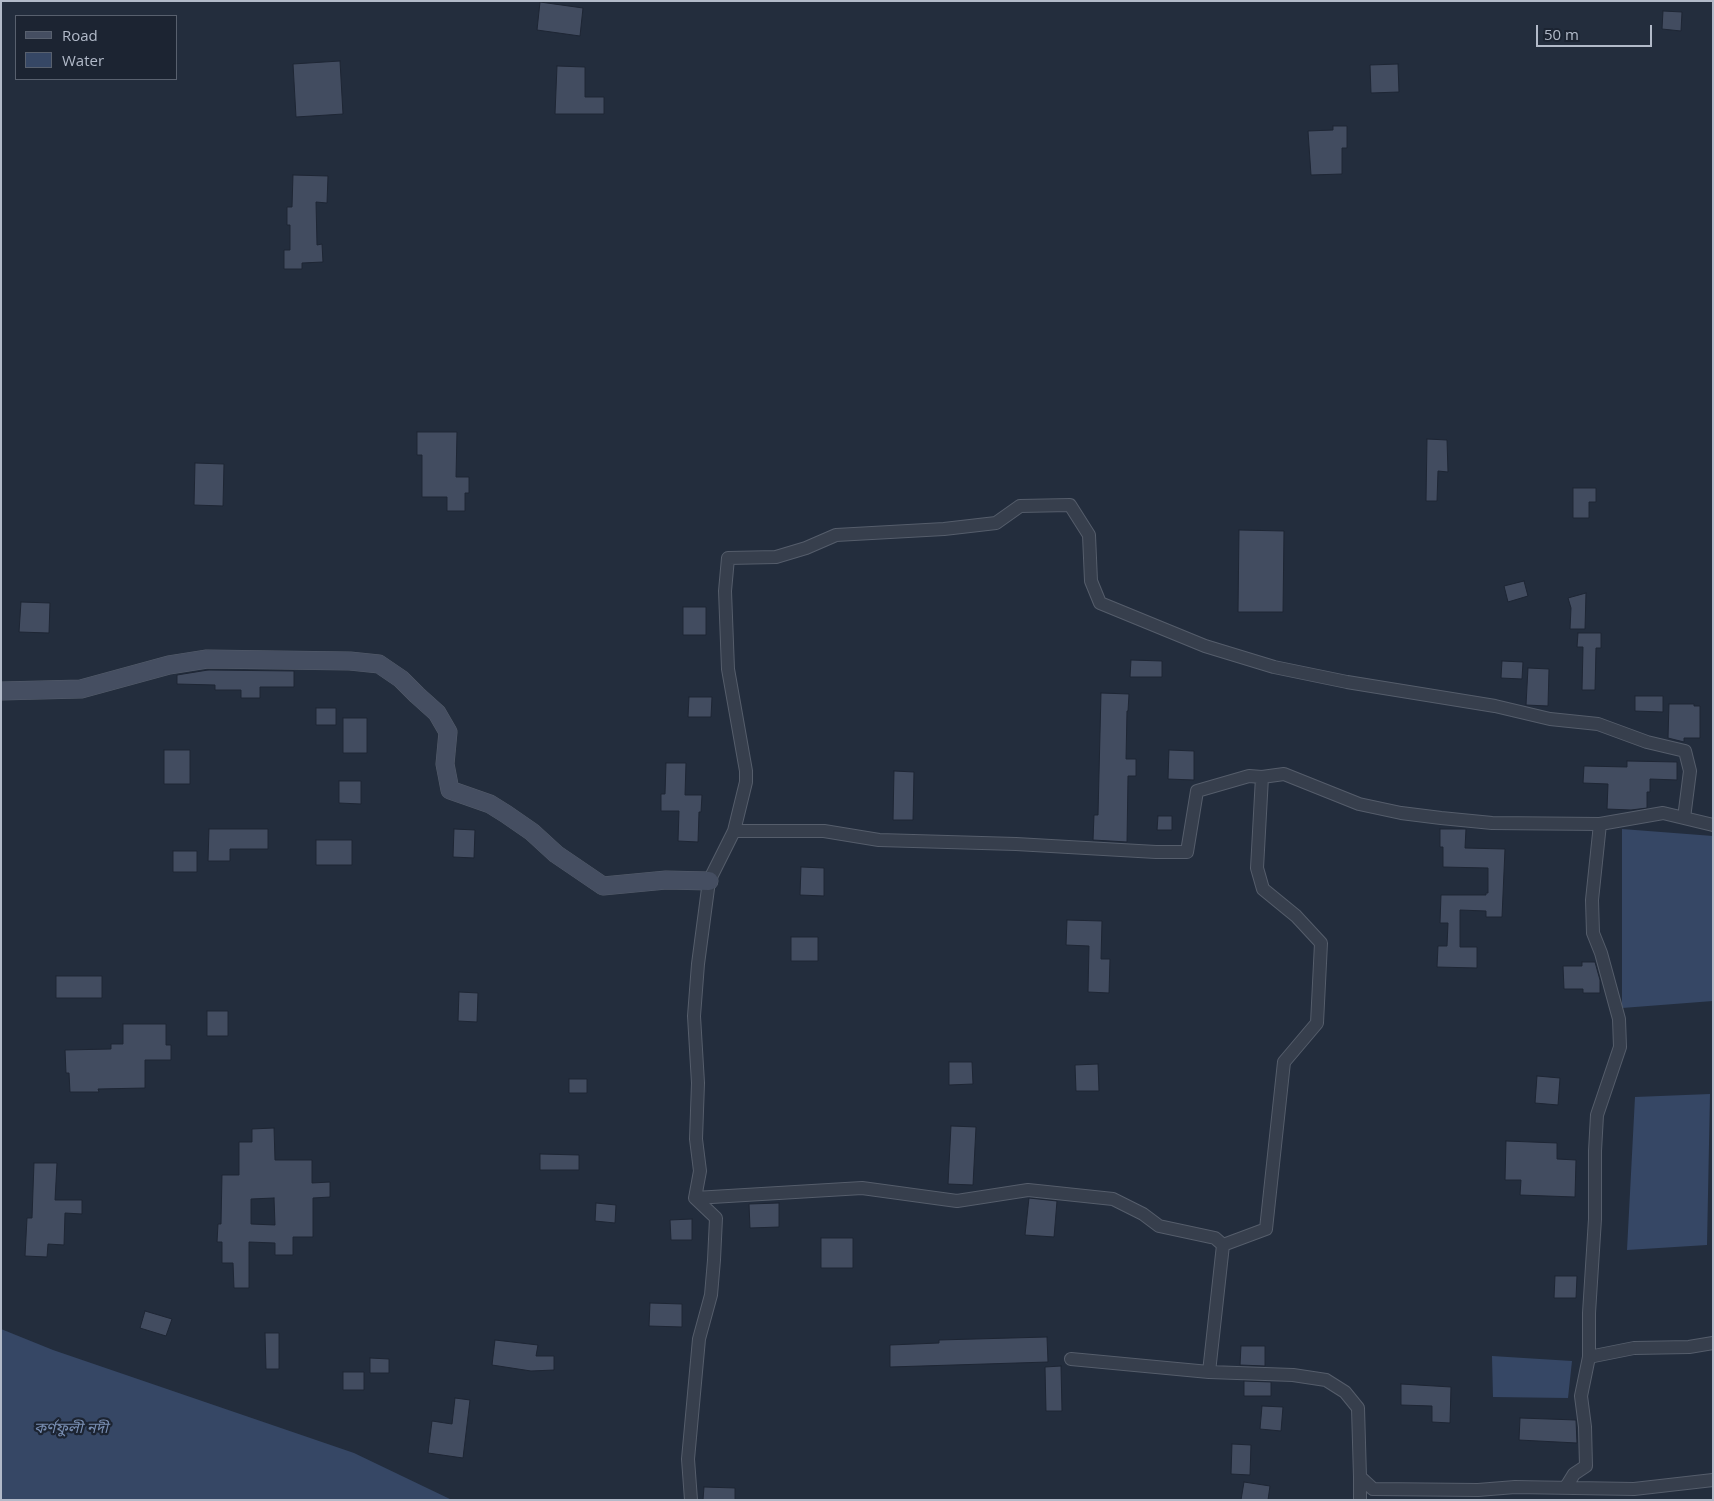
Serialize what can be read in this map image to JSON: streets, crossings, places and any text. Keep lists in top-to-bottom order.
{
  "water": ["কর্ণফুলী নদী"],
  "legend": ["Road", "Water"],
  "scale_bar": "50 m"
}
